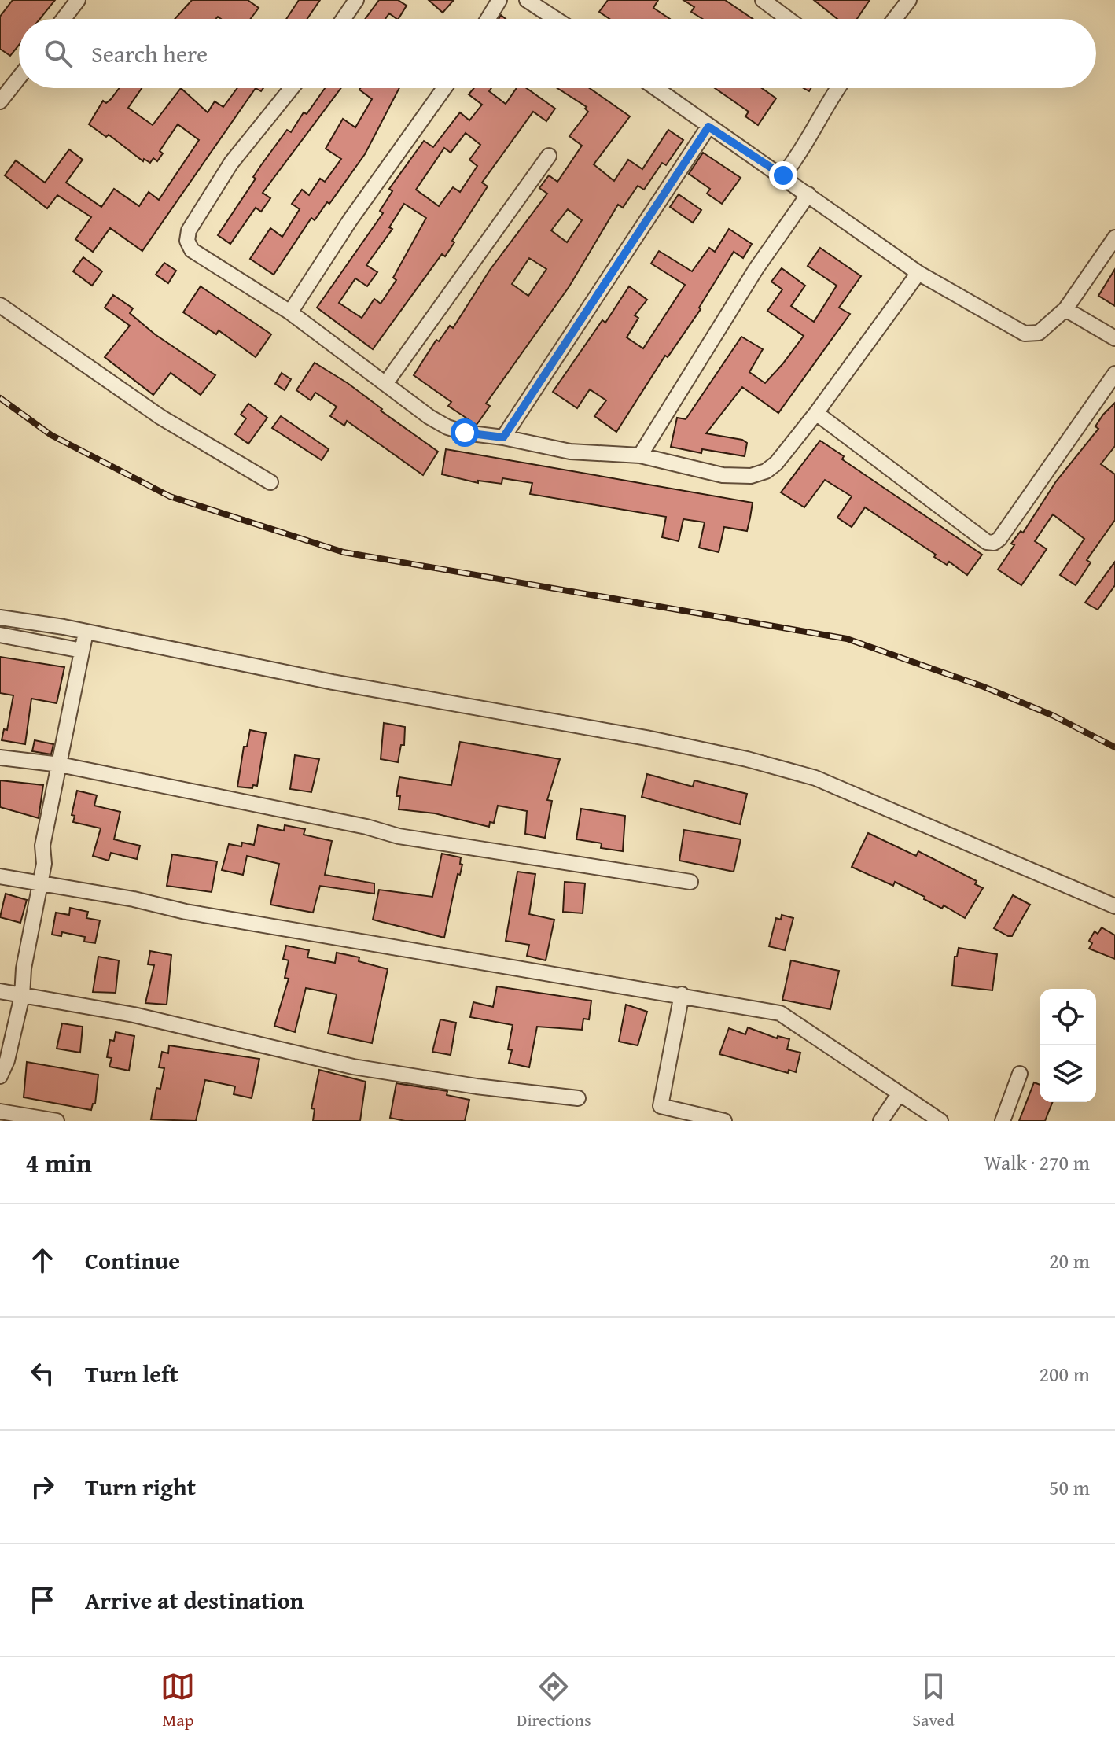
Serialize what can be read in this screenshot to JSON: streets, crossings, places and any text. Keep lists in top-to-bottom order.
{
  "page": {
    "search": "Search here",
    "heading": ["4 min", "Walk · 270 m"],
    "list": [
      ["Continue", "20 m"],
      ["Turn left", "200 m"],
      ["Turn right", "50 m"],
      "Arrive at destination"
    ],
    "nav": ["Map", "Directions", "Saved"]
  }
}
